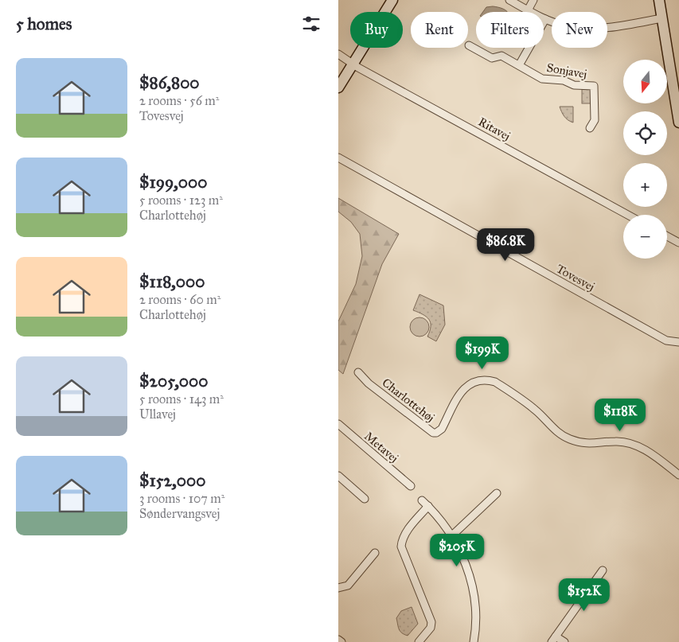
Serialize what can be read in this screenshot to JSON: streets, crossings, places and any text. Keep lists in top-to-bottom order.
{
  "streets": {
    "street": [
      "Sonjavej",
      "Ritavej",
      "Tovesvej",
      "Charlottehøj",
      "Metavej"
    ]
  },
  "north": "bottom",
  "page": {
    "heading": "5 homes",
    "chip": [
      "Buy",
      "Rent",
      "Filters",
      "New"
    ],
    "list": [
      {
        "name": "$86,800",
        "note": "2 rooms · 56 m² · Tovesvej"
      },
      {
        "name": "$199,000",
        "note": "5 rooms · 123 m² · Charlottehøj"
      },
      {
        "name": "$118,000",
        "note": "2 rooms · 60 m² · Charlottehøj"
      },
      {
        "name": "$205,000",
        "note": "5 rooms · 143 m² · Ullavej"
      },
      {
        "name": "$152,000",
        "note": "3 rooms · 107 m² · Søndervangsvej"
      }
    ],
    "map_buttons": ["+", "−"],
    "price": [
      "$86.8K",
      "$199K",
      "$118K",
      "$205K",
      "$152K"
    ]
  }
}
